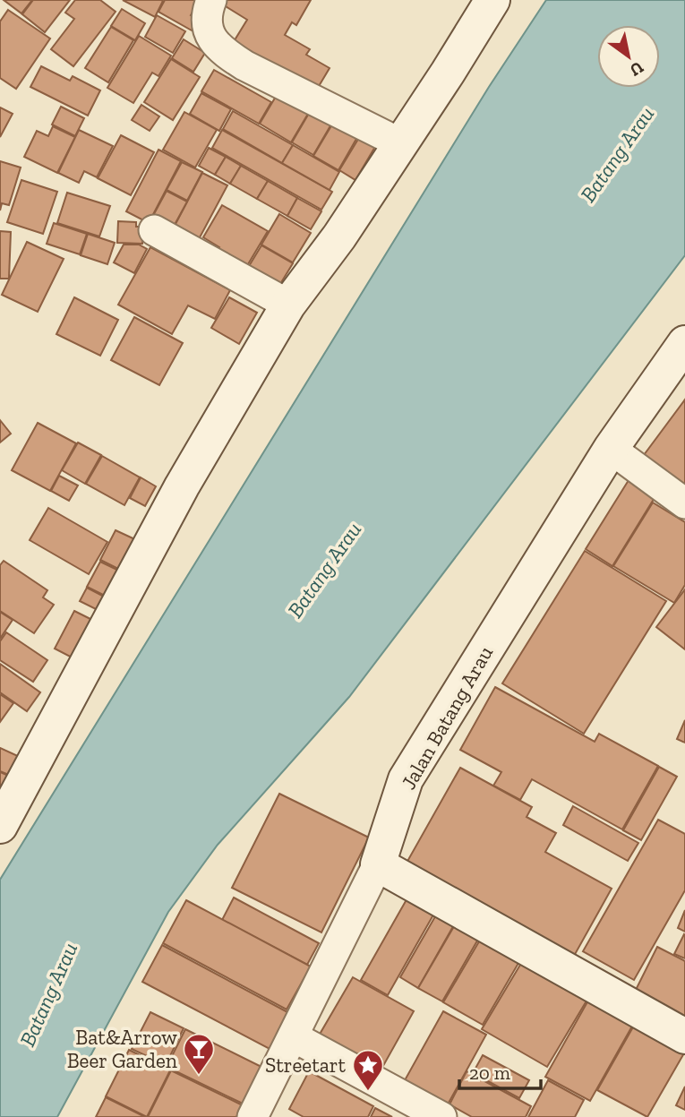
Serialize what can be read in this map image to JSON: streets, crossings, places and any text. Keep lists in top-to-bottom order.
{
  "streets": {
    "street": ["Jalan Batang Arau"]
  },
  "water": ["Batang Arau"],
  "places": {
    "bar": ["Bat&Arrow Beer Garden"],
    "place": ["Streetart"]
  },
  "scale_bar": "20 m",
  "north": "bottom right"
}
